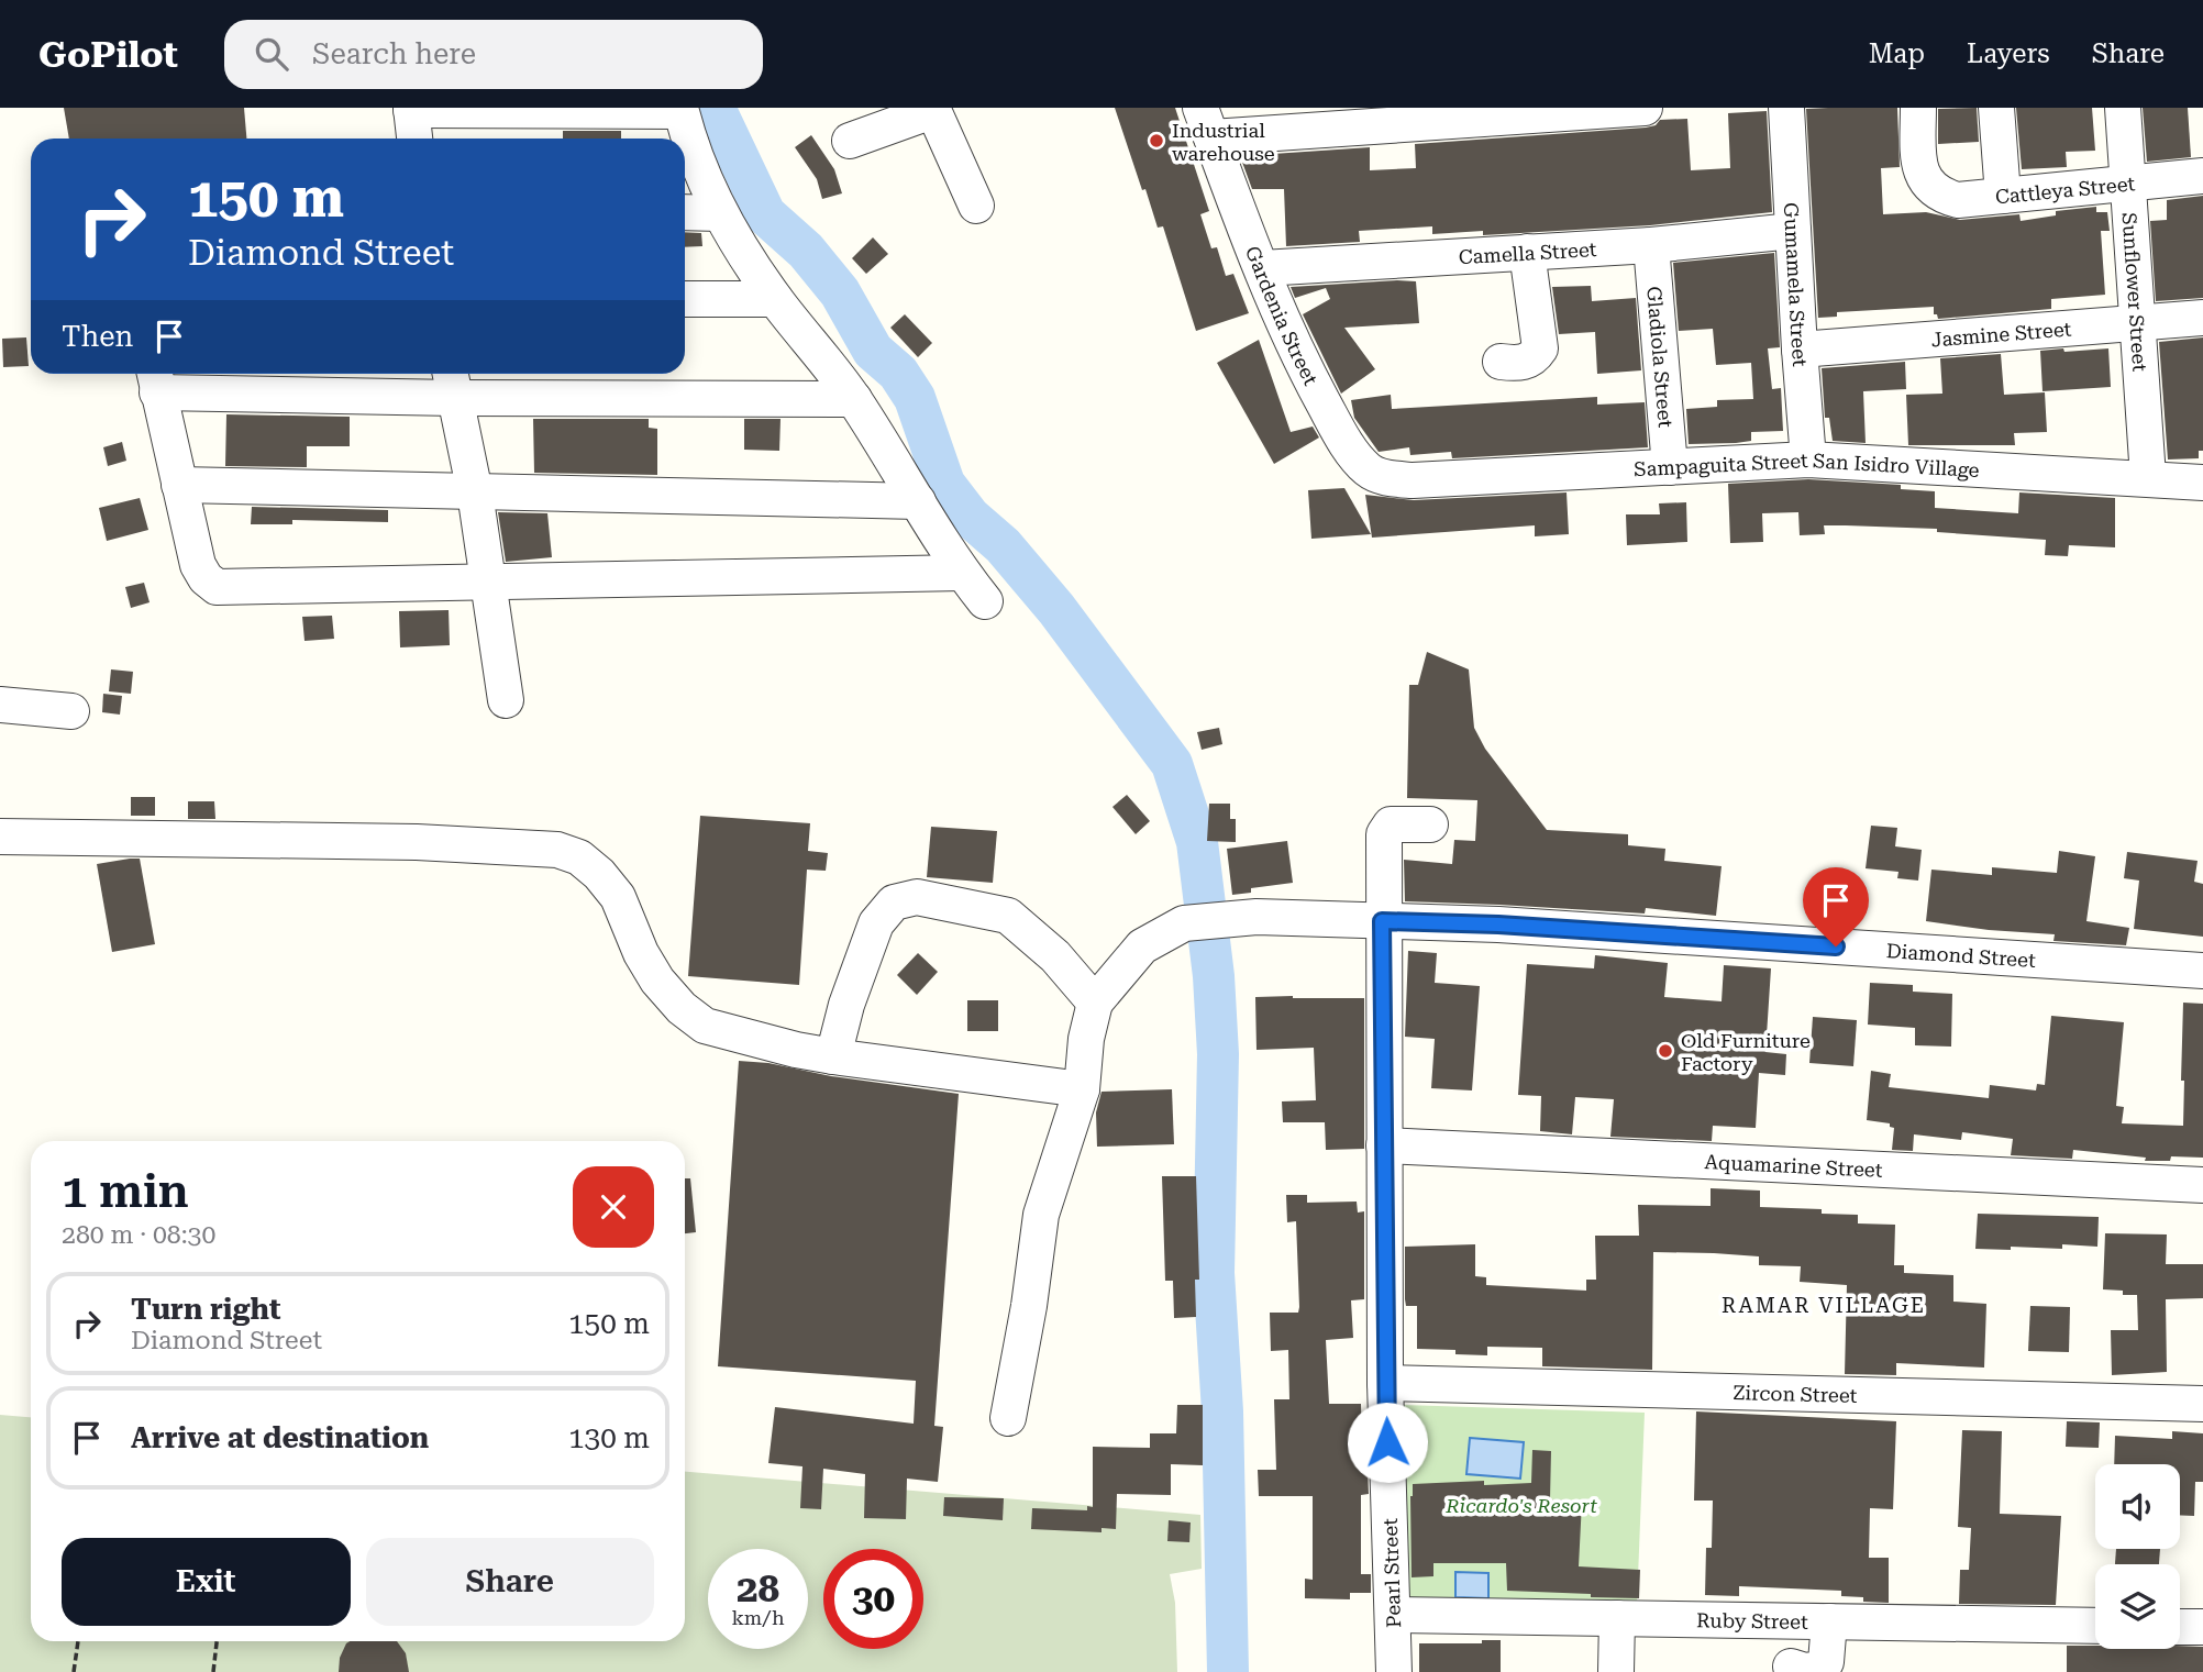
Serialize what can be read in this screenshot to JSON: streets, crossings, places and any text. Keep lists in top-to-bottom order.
{
  "streets": {
    "street": [
      "Cattleya Street",
      "Camella Street",
      "Gumamela Street",
      "Sunflower Street",
      "Gardenia Street",
      "Jasmine Street",
      "Gladiola Street",
      "Sampaguita Street San Isidro Village",
      "Diamond Street",
      "Aquamarine Street",
      "Zircon Street",
      "Pearl Street",
      "Ruby Street"
    ]
  },
  "crossings": [
    ["Cattleya Street", "Sunflower Street"],
    ["Camella Street", "Gumamela Street"],
    ["Camella Street", "Gardenia Street"],
    ["Camella Street", "Gladiola Street"],
    ["Gumamela Street", "Jasmine Street"],
    ["Gumamela Street", "Sampaguita Street San Isidro Village"],
    ["Sunflower Street", "Jasmine Street"],
    ["Sunflower Street", "Sampaguita Street San Isidro Village"],
    ["Gardenia Street", "Sampaguita Street San Isidro Village"],
    ["Gladiola Street", "Sampaguita Street San Isidro Village"],
    ["Diamond Street", "Pearl Street"],
    ["Aquamarine Street", "Pearl Street"],
    ["Zircon Street", "Pearl Street"],
    ["Pearl Street", "Ruby Street"]
  ],
  "districts": ["RAMAR VILLAGE"],
  "parks": ["Ricardo's Resort"],
  "places": ["Industrial warehouse", "Old Furniture Factory"],
  "page": {
    "header": "GoPilot",
    "search": "Search here",
    "nav": ["Map", "Layers", "Share"],
    "turn": ["150 m", "Diamond Street"],
    "then": "Then",
    "heading": ["1 min", "280 m · 08:30"],
    "list": [
      {
        "name": "Turn right",
        "note": "Diamond Street",
        "value": "150 m"
      },
      {
        "name": "Arrive at destination",
        "value": "130 m"
      }
    ],
    "buttons": ["Exit", "Share"],
    "speed": "28 km/h",
    "limit": "30"
  }
}
